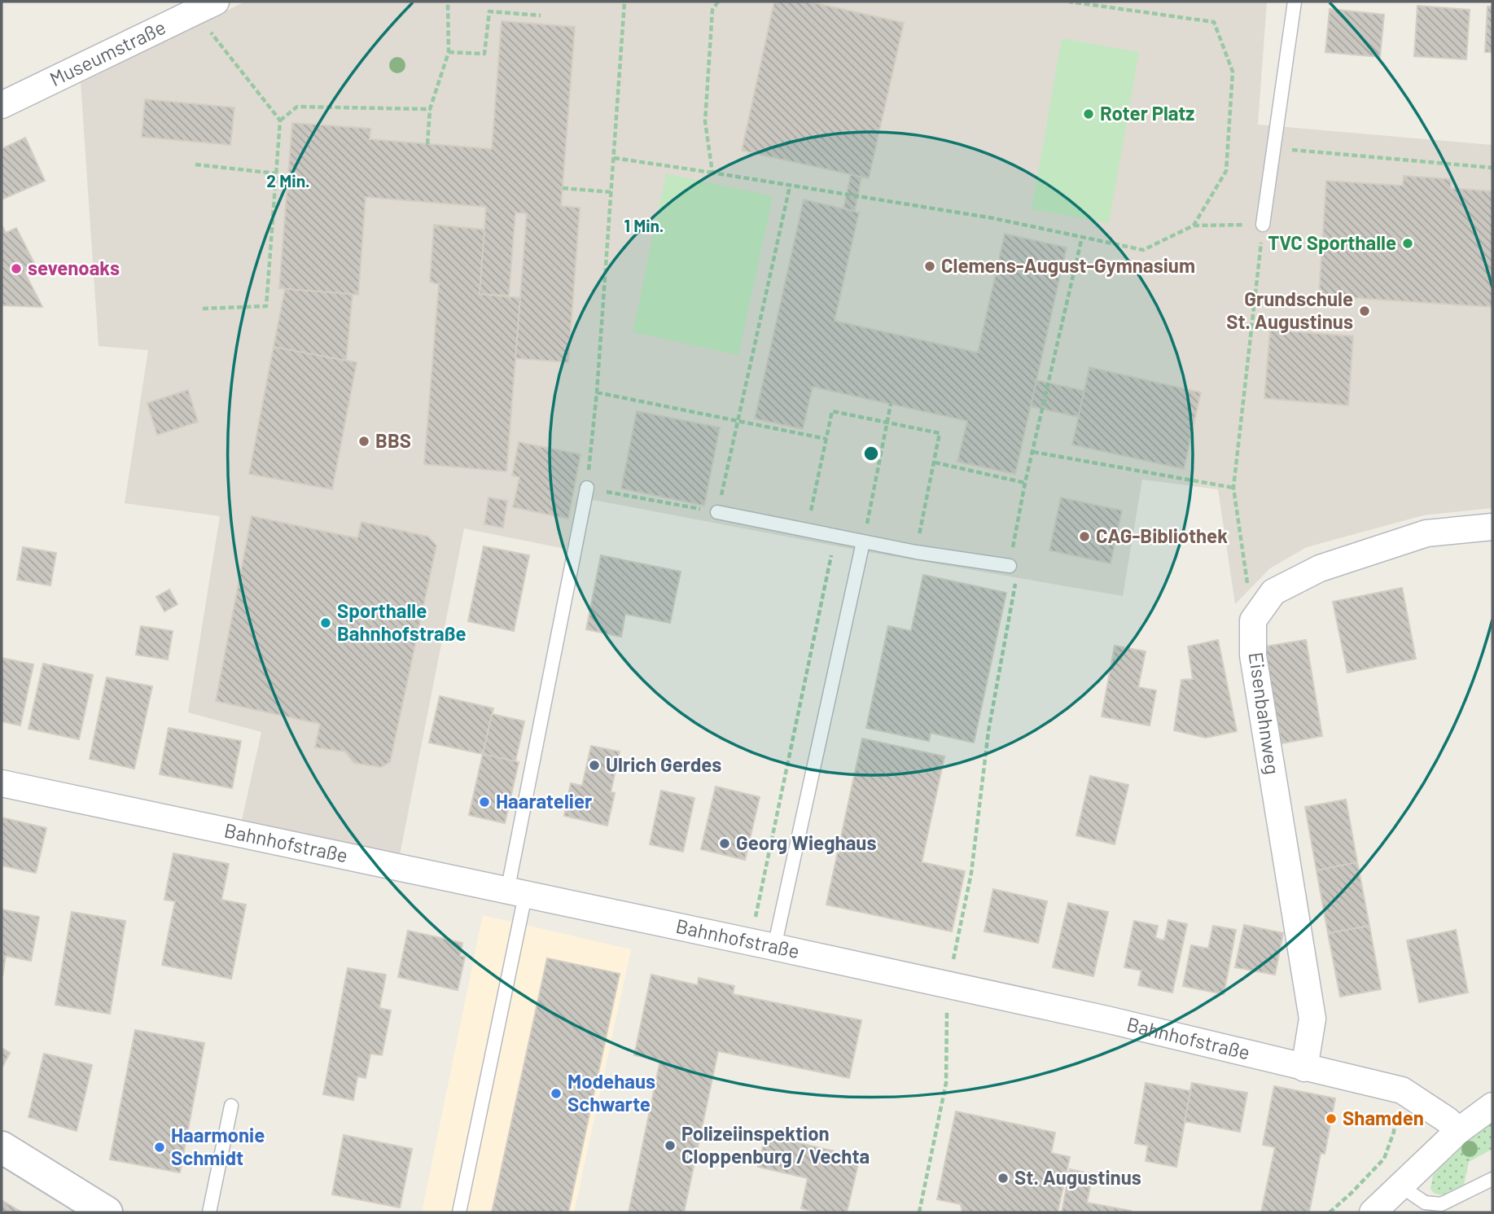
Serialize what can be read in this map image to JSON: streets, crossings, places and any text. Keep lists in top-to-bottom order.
{
  "streets": {
    "street": ["Museumstraße", "Eisenbahnweg", "Bahnhofstraße"]
  },
  "crossings": [
    ["Eisenbahnweg", "Bahnhofstraße"]
  ],
  "places": [
    "Roter Platz",
    "TVC Sporthalle",
    "Clemens-August-Gymnasium",
    "sevenoaks",
    "Grundschule St. Augustinus",
    "BBS",
    "CAG-Bibliothek",
    "Sporthalle Bahnhofstraße",
    "Ulrich Gerdes",
    "Haaratelier",
    "Georg Wieghaus",
    "Modehaus Schwarte",
    "Shamden",
    "Polizeiinspektion Cloppenburg / Vechta",
    "Haarmonie Schmidt",
    "St. Augustinus"
  ],
  "rings": ["2 Min.", "1 Min."]
}
